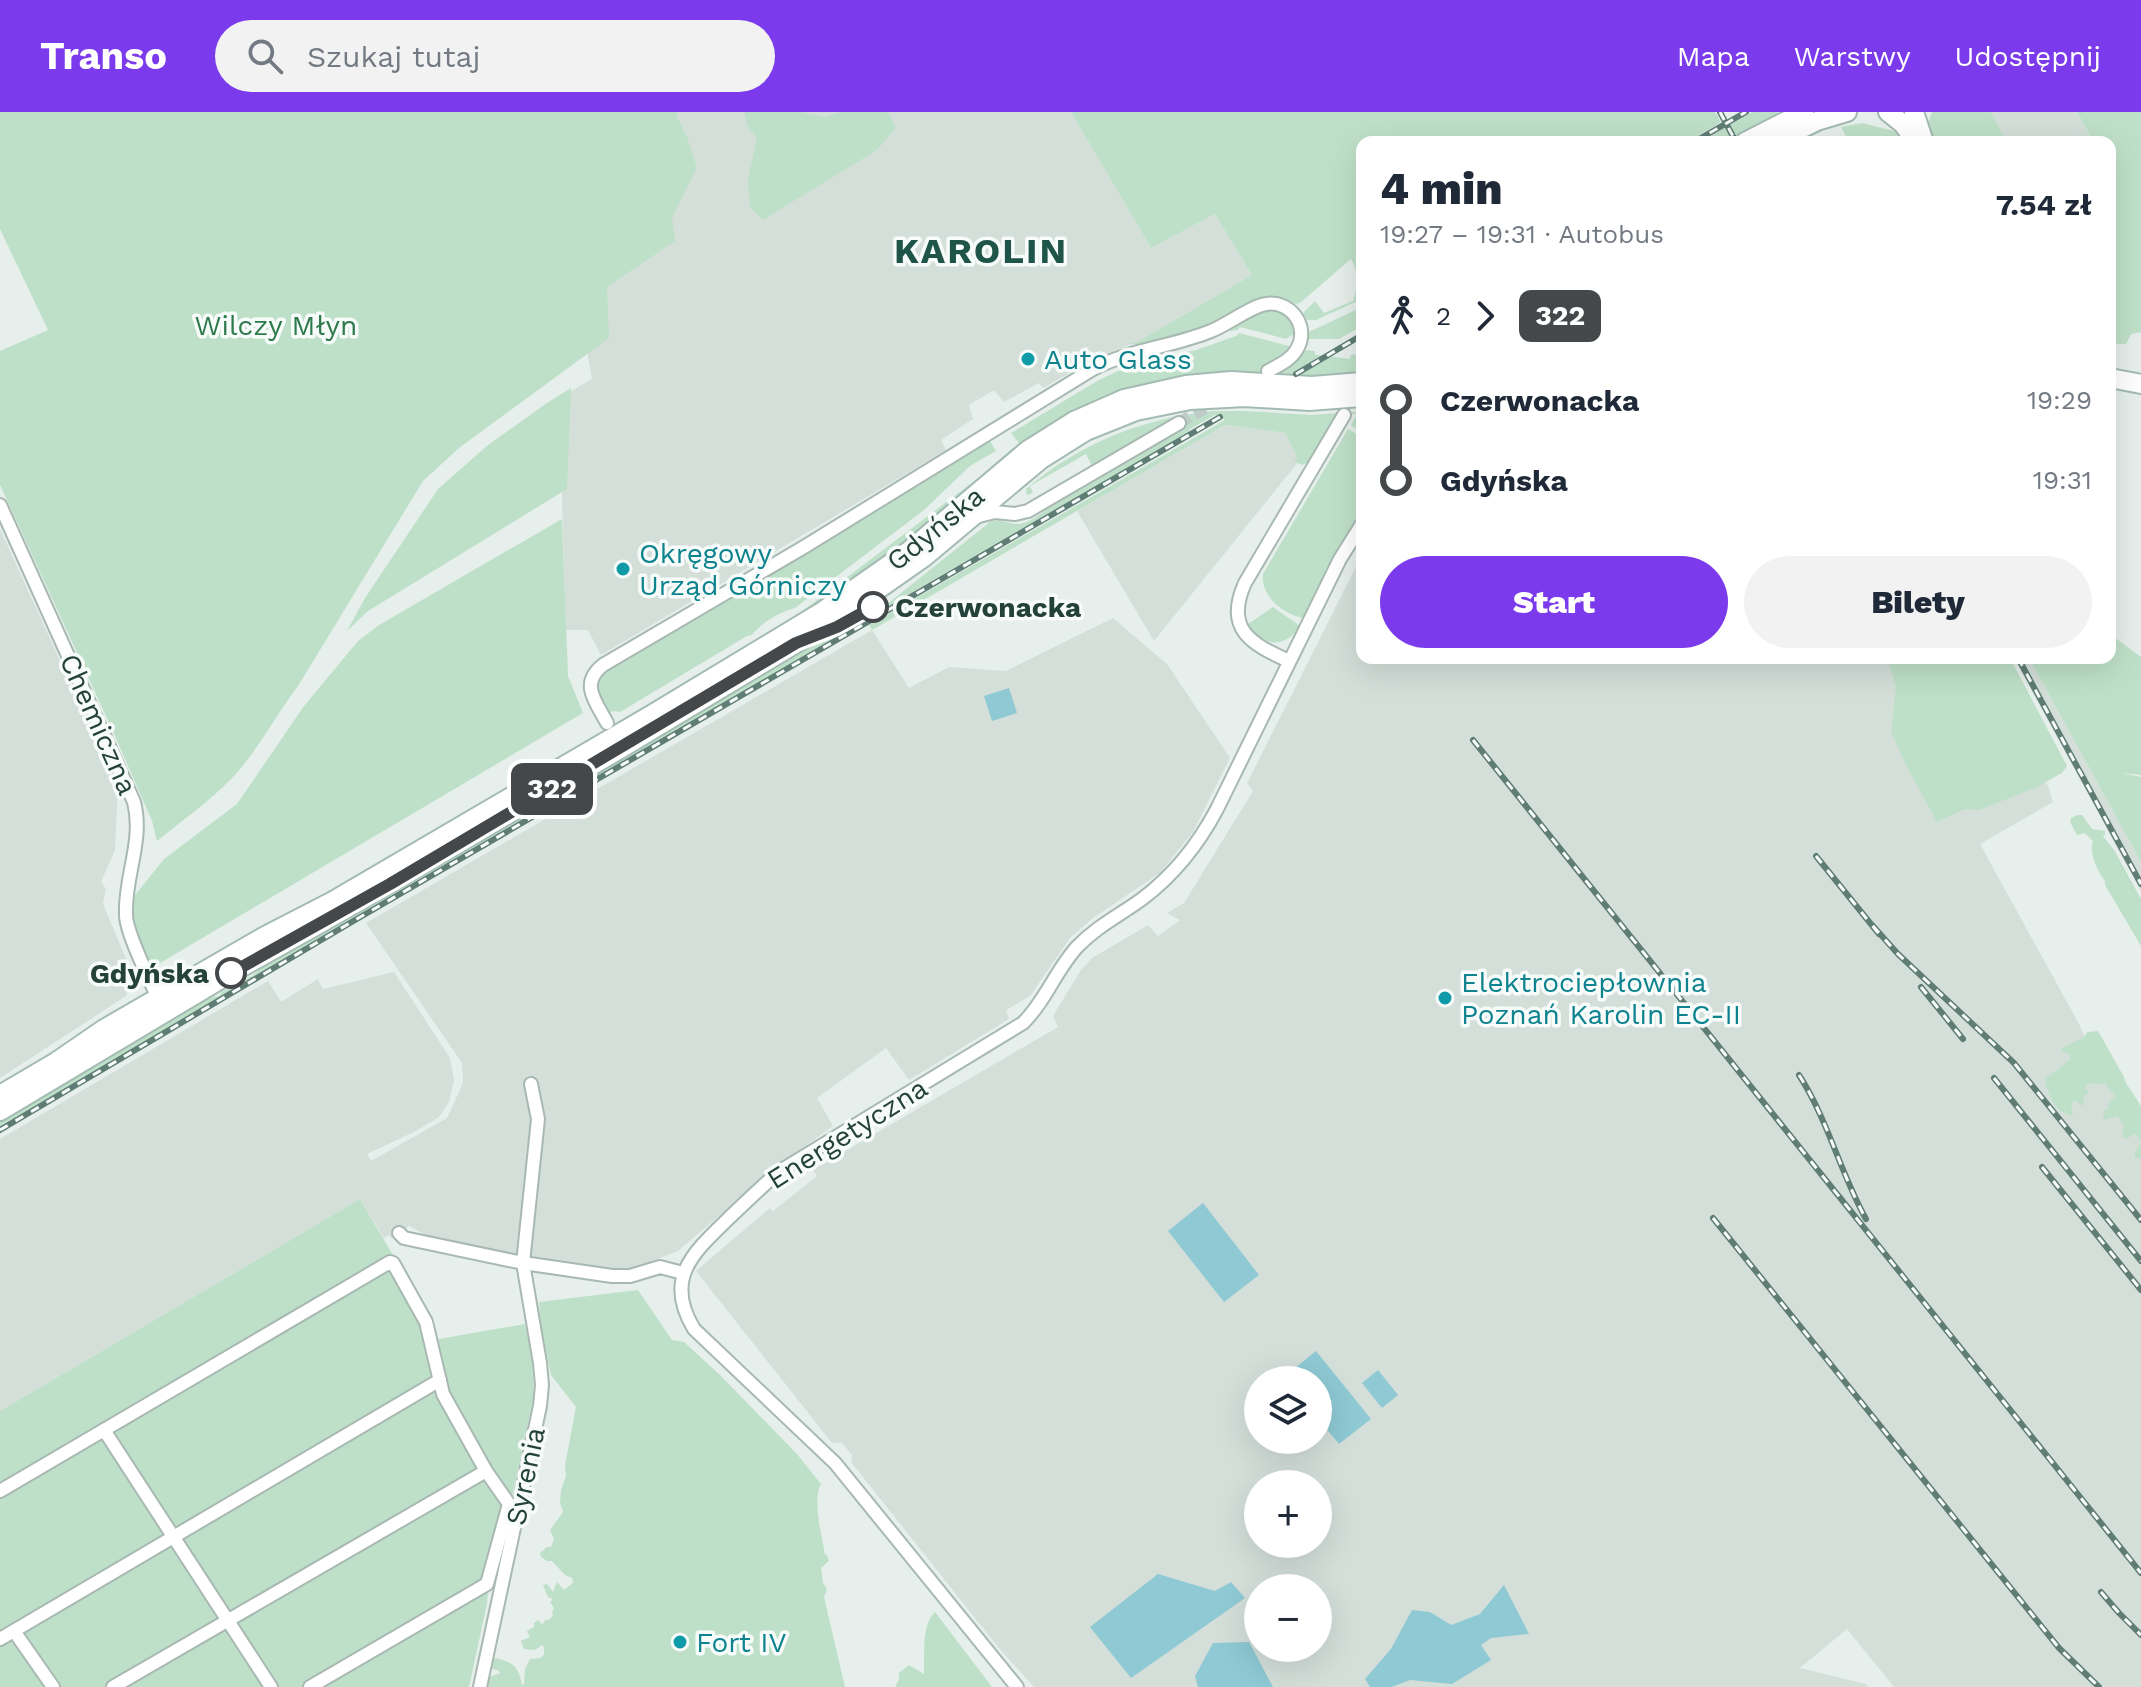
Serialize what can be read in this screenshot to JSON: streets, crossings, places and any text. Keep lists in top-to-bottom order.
{
  "streets": {
    "main road": ["Gdyńska"],
    "street": ["Chemiczna", "Energetyczna", "Syrenia"]
  },
  "crossings": [
    ["Gdyńska", "Chemiczna"]
  ],
  "districts": ["KAROLIN"],
  "parks": ["Wilczy Młyn"],
  "places": [
    "Auto Glass",
    "Okręgowy Urząd Górniczy",
    "Czerwonacka",
    "Gdyńska",
    "Elektrociepłownia Poznań Karolin EC-II",
    "Fort IV"
  ],
  "lines": ["bus line 322"],
  "page": {
    "header": "Transo",
    "search": "Szukaj tutaj",
    "nav": ["Mapa", "Warstwy", "Udostępnij"],
    "on_map": "322",
    "heading": ["4 min", "19:27 – 19:31 · Autobus", "7.54 zł"],
    "legs": ["2", "322"],
    "list": [
      {
        "name": "Czerwonacka",
        "value": "19:29"
      },
      {
        "name": "Gdyńska",
        "value": "19:31"
      }
    ],
    "buttons": ["Start", "Bilety"],
    "map_buttons": ["+", "−"]
  }
}
